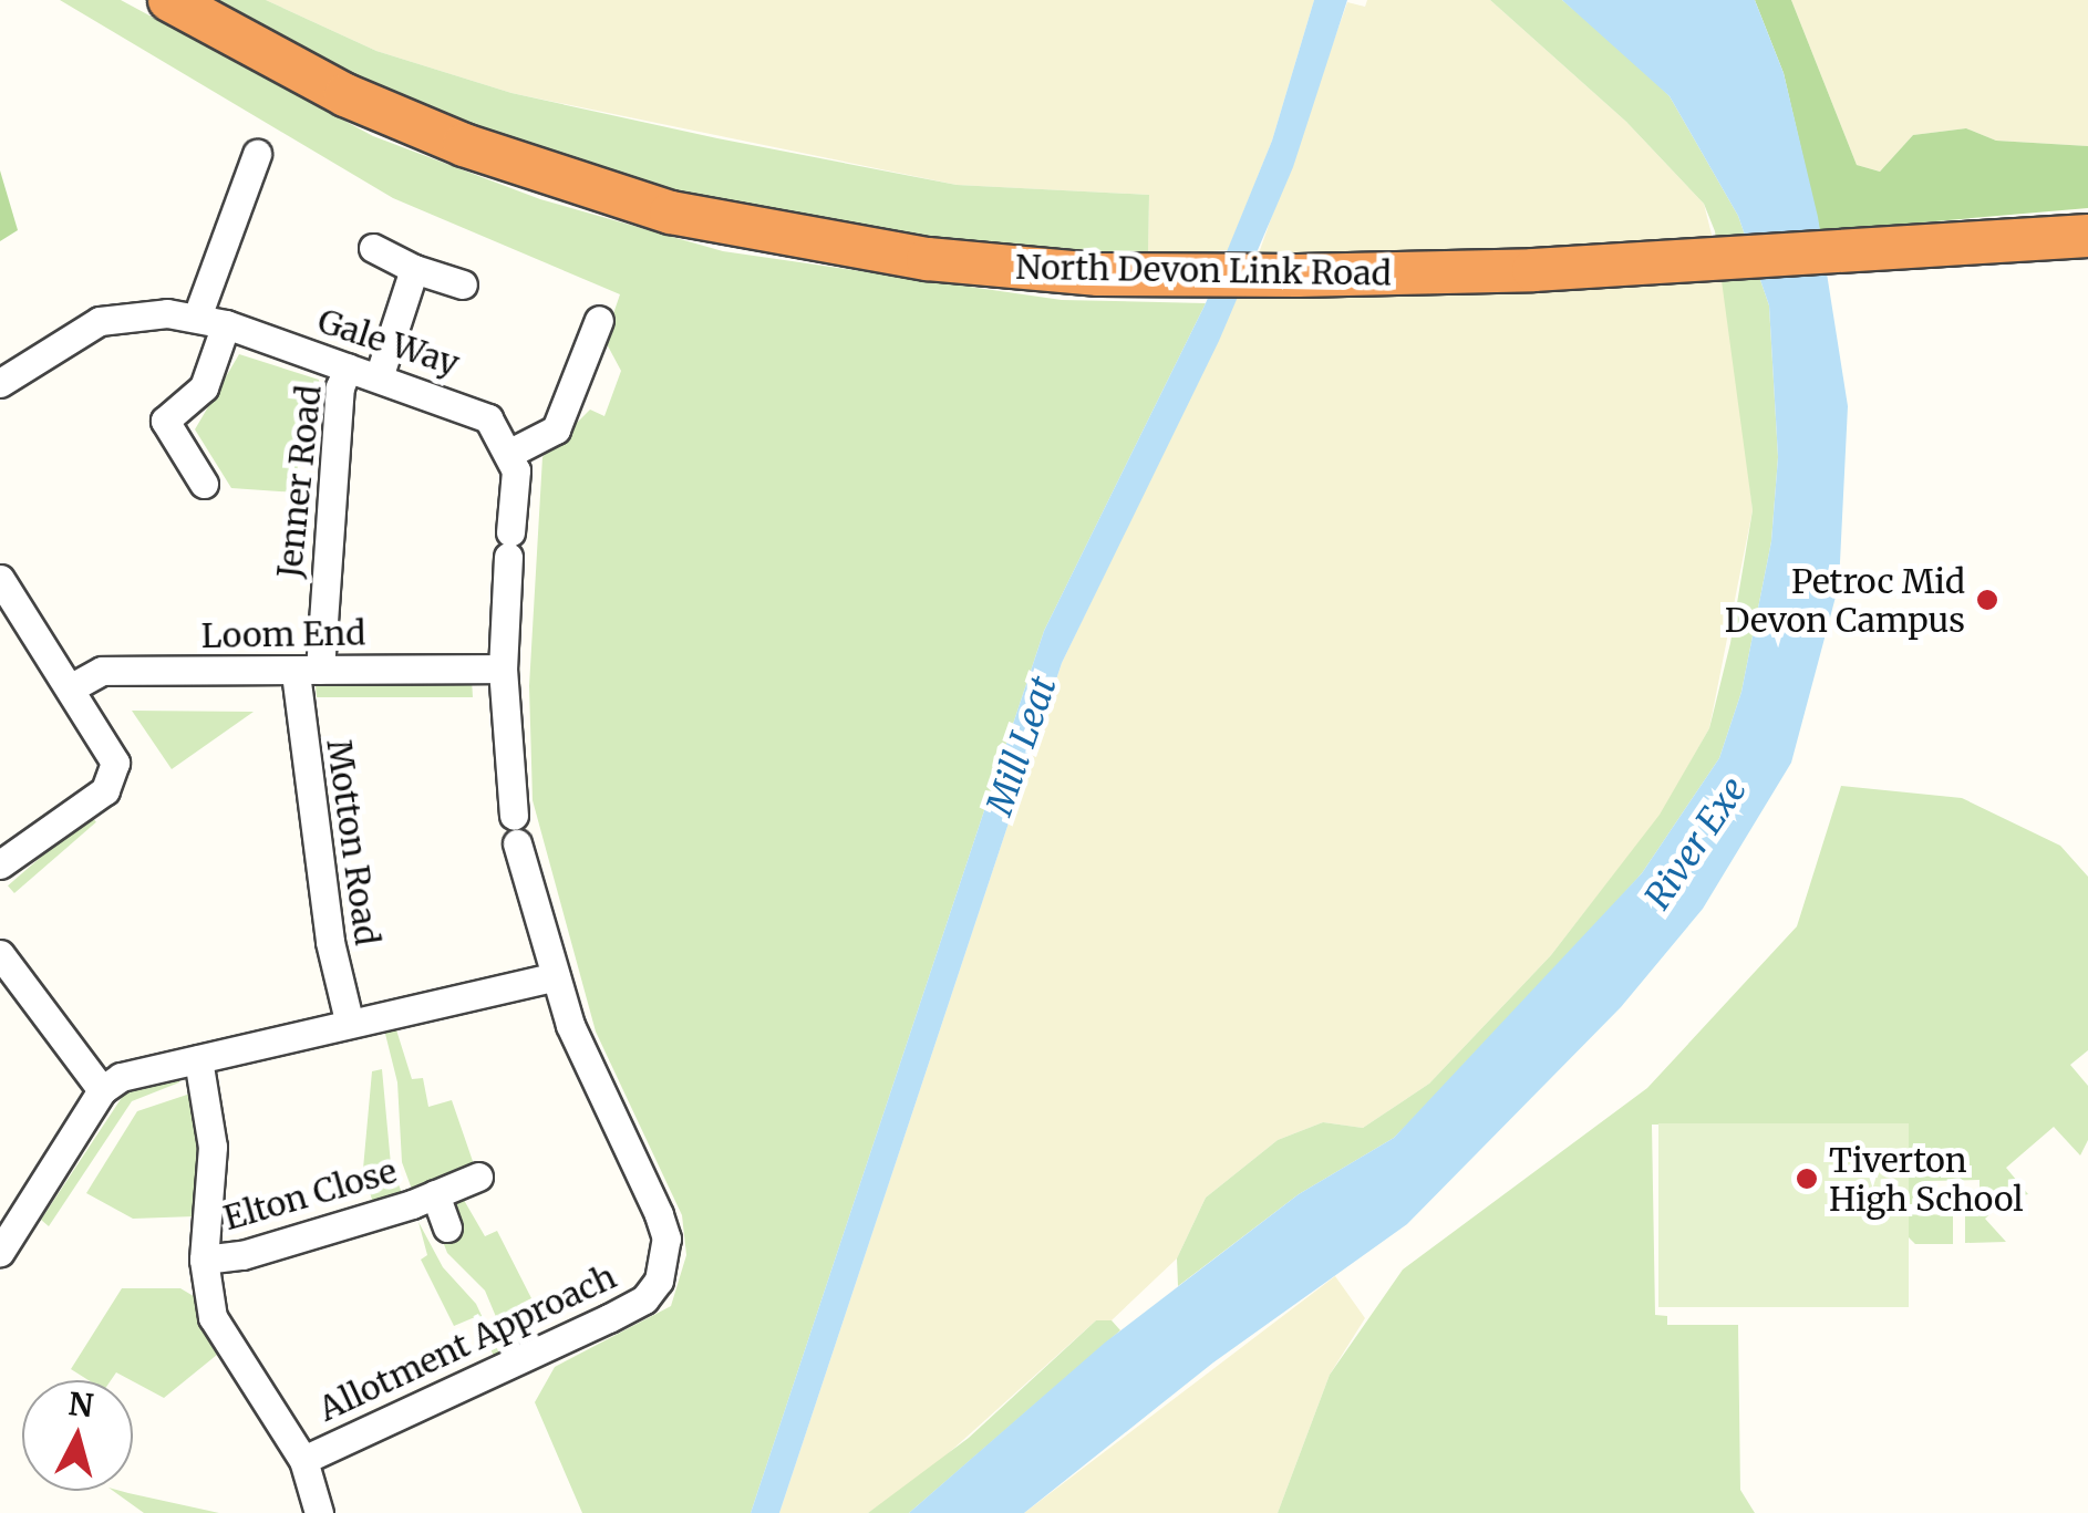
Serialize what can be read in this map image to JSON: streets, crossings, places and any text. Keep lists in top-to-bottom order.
{
  "streets": {
    "highway": ["North Devon Link Road"],
    "street": [
      "Gale Way",
      "Jenner Road",
      "Loom End",
      "Motton Road",
      "Elton Close",
      "Allotment Approach"
    ]
  },
  "crossings": [
    ["Gale Way", "Jenner Road"],
    ["Jenner Road", "Loom End"],
    ["Jenner Road", "Motton Road"],
    ["Loom End", "Motton Road"],
    ["Loom End", "Allotment Approach"]
  ],
  "water": ["Mill Leat", "River Exe"],
  "places": ["Petroc Mid Devon Campus", "Tiverton High School"],
  "north": "top"
}
